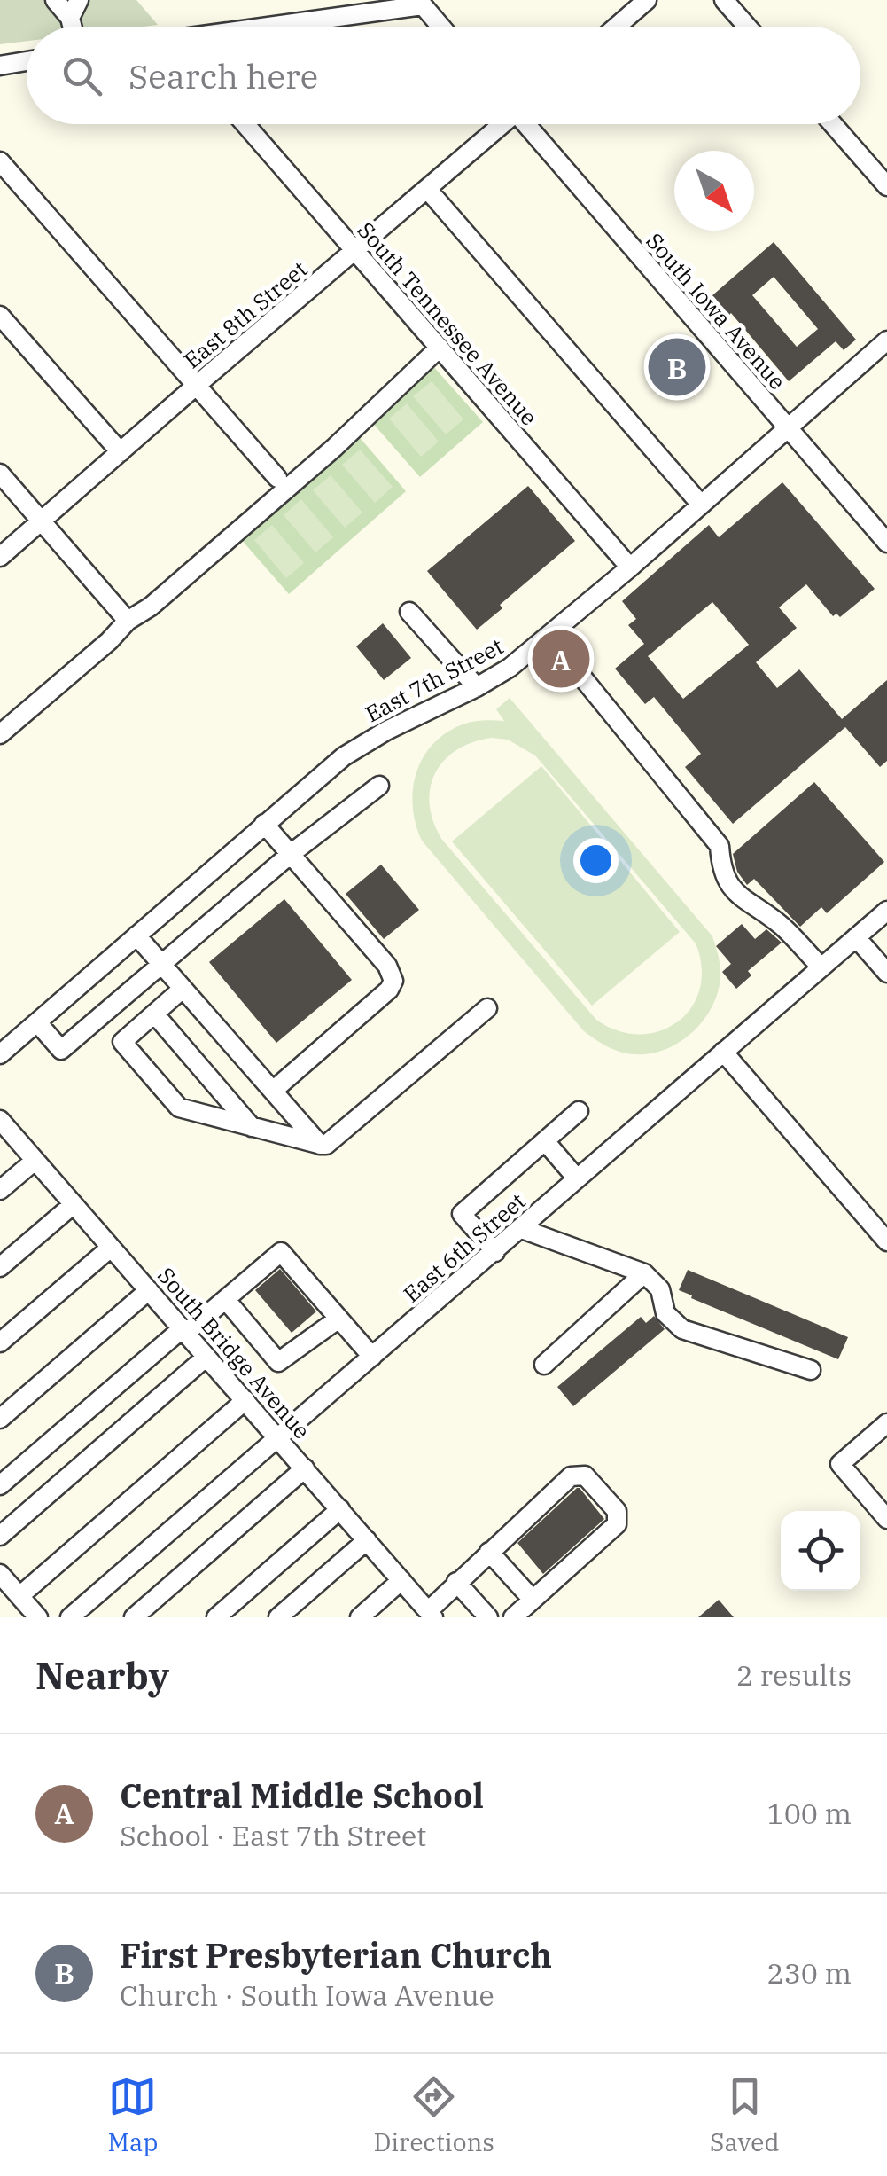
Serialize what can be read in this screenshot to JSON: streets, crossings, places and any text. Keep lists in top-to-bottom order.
{
  "streets": {
    "street": [
      "South Iowa Avenue",
      "East 8th Street",
      "South Tennessee Avenue",
      "East 7th Street",
      "East 6th Street",
      "South Bridge Avenue"
    ]
  },
  "crossings": [
    ["South Iowa Avenue", "East 7th Street"],
    ["East 8th Street", "South Tennessee Avenue"],
    ["South Tennessee Avenue", "East 7th Street"],
    ["East 6th Street", "South Bridge Avenue"]
  ],
  "north": "bottom right",
  "page": {
    "search": "Search here",
    "pins": ["B", "A"],
    "heading": ["Nearby", "2 results"],
    "list": [
      {
        "mark": "A",
        "name": "Central Middle School",
        "note": "School · East 7th Street",
        "value": "100 m"
      },
      {
        "mark": "B",
        "name": "First Presbyterian Church",
        "note": "Church · South Iowa Avenue",
        "value": "230 m"
      }
    ],
    "nav": ["Map", "Directions", "Saved"]
  }
}
